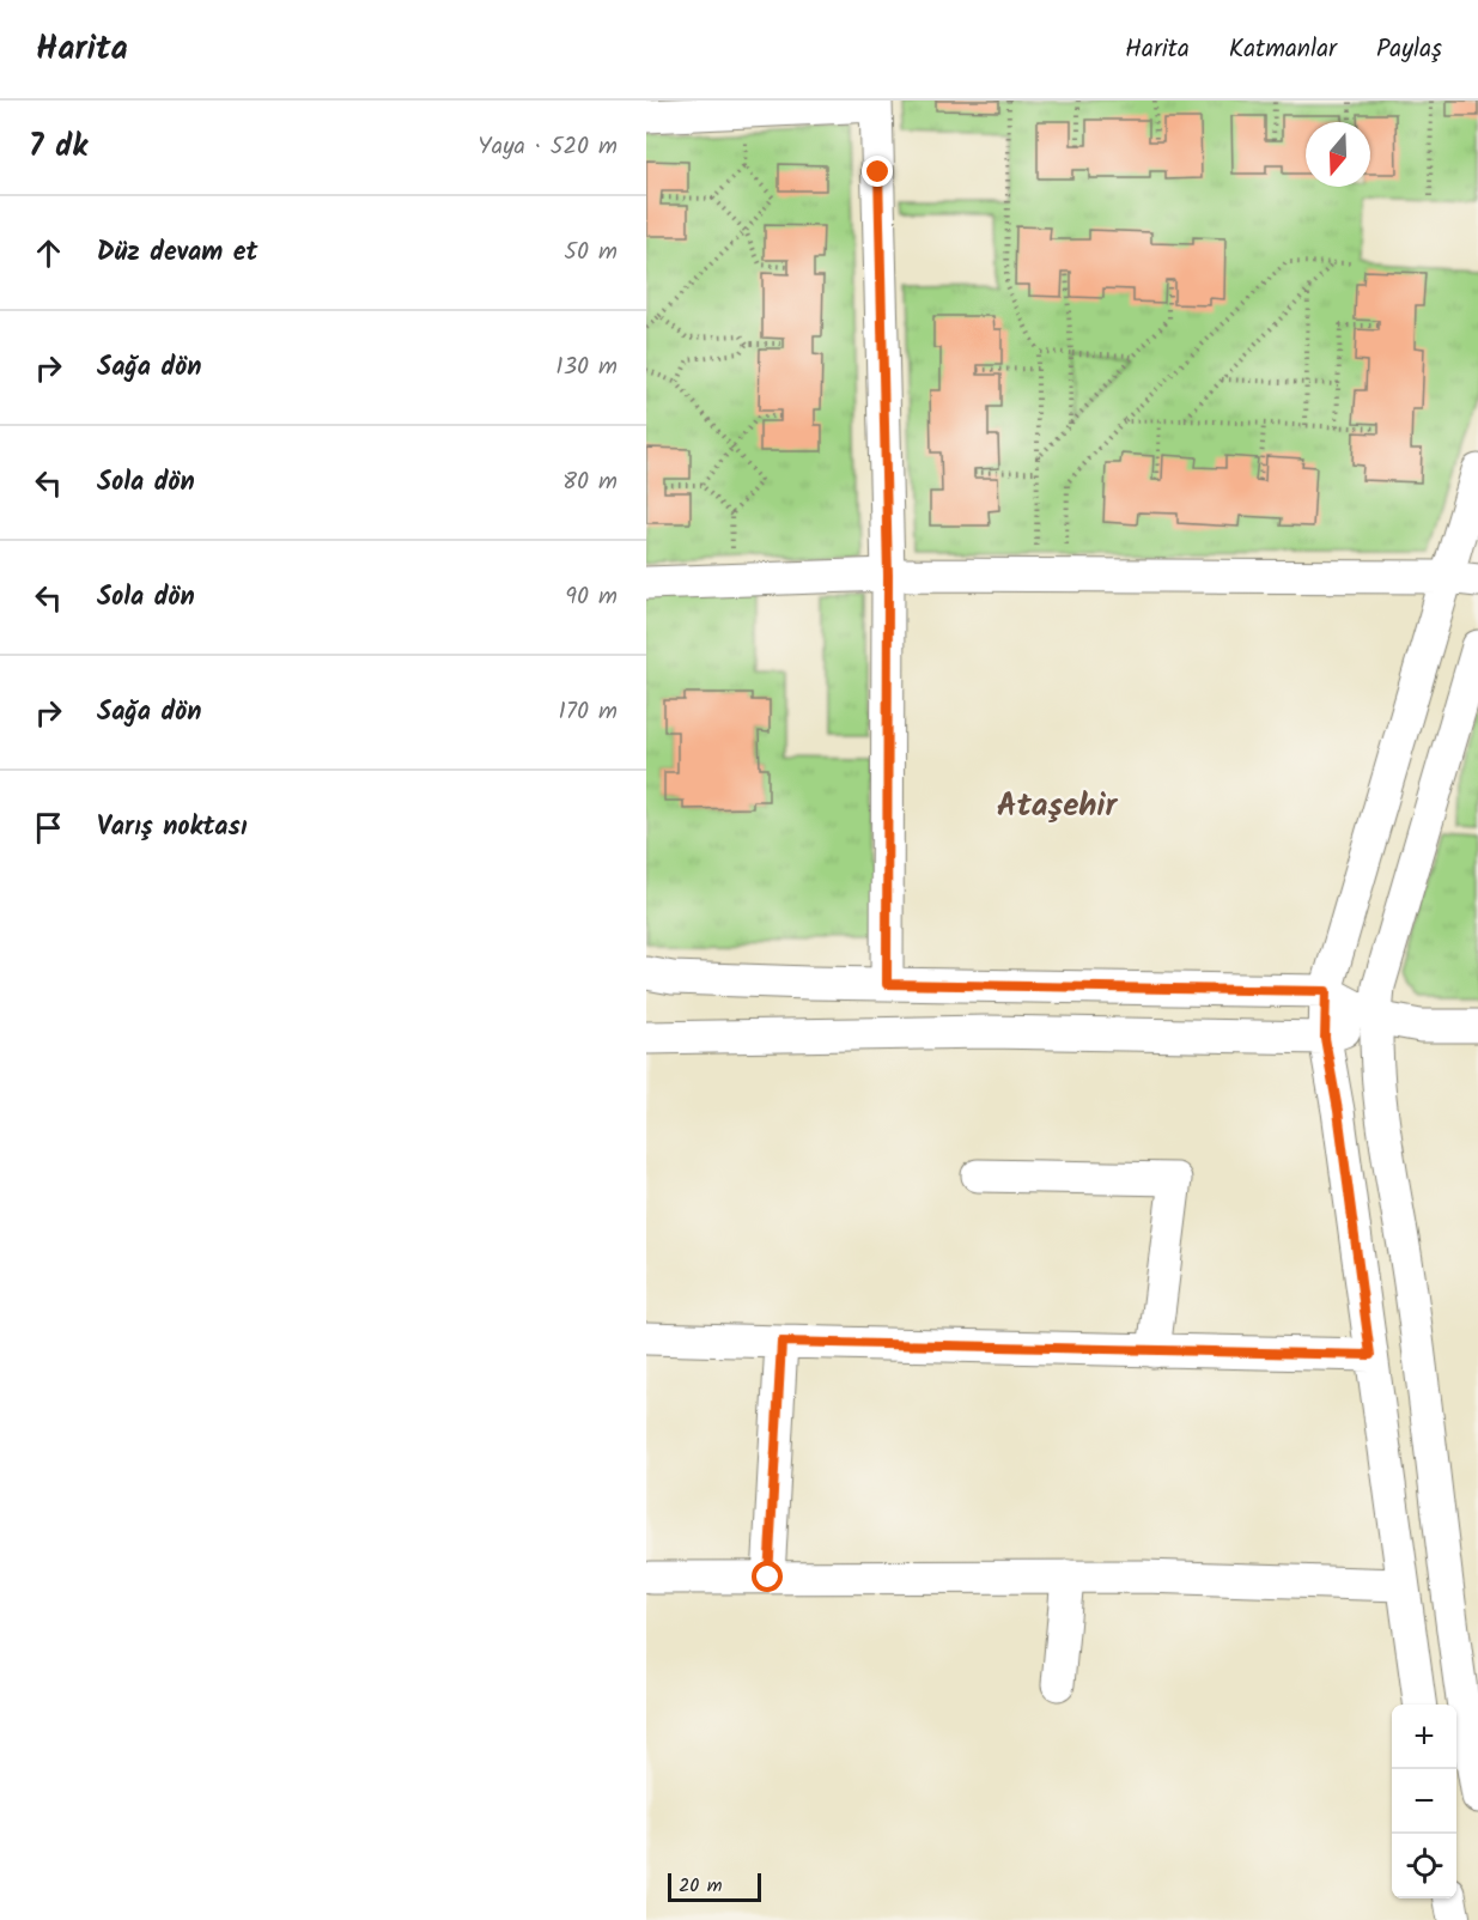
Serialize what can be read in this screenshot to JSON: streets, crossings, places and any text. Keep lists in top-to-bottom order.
{
  "districts": ["Ataşehir"],
  "scale_bar": "20 m",
  "north": "bottom",
  "page": {
    "header": "Harita",
    "nav": ["Harita", "Katmanlar", "Paylaş"],
    "heading": ["7 dk", "Yaya · 520 m"],
    "list": [
      ["Düz devam et", "50 m"],
      ["Sağa dön", "130 m"],
      ["Sola dön", "80 m"],
      ["Sola dön", "90 m"],
      ["Sağa dön", "170 m"],
      "Varış noktası"
    ],
    "map_buttons": ["+", "−"],
    "scale": "20 m"
  }
}
